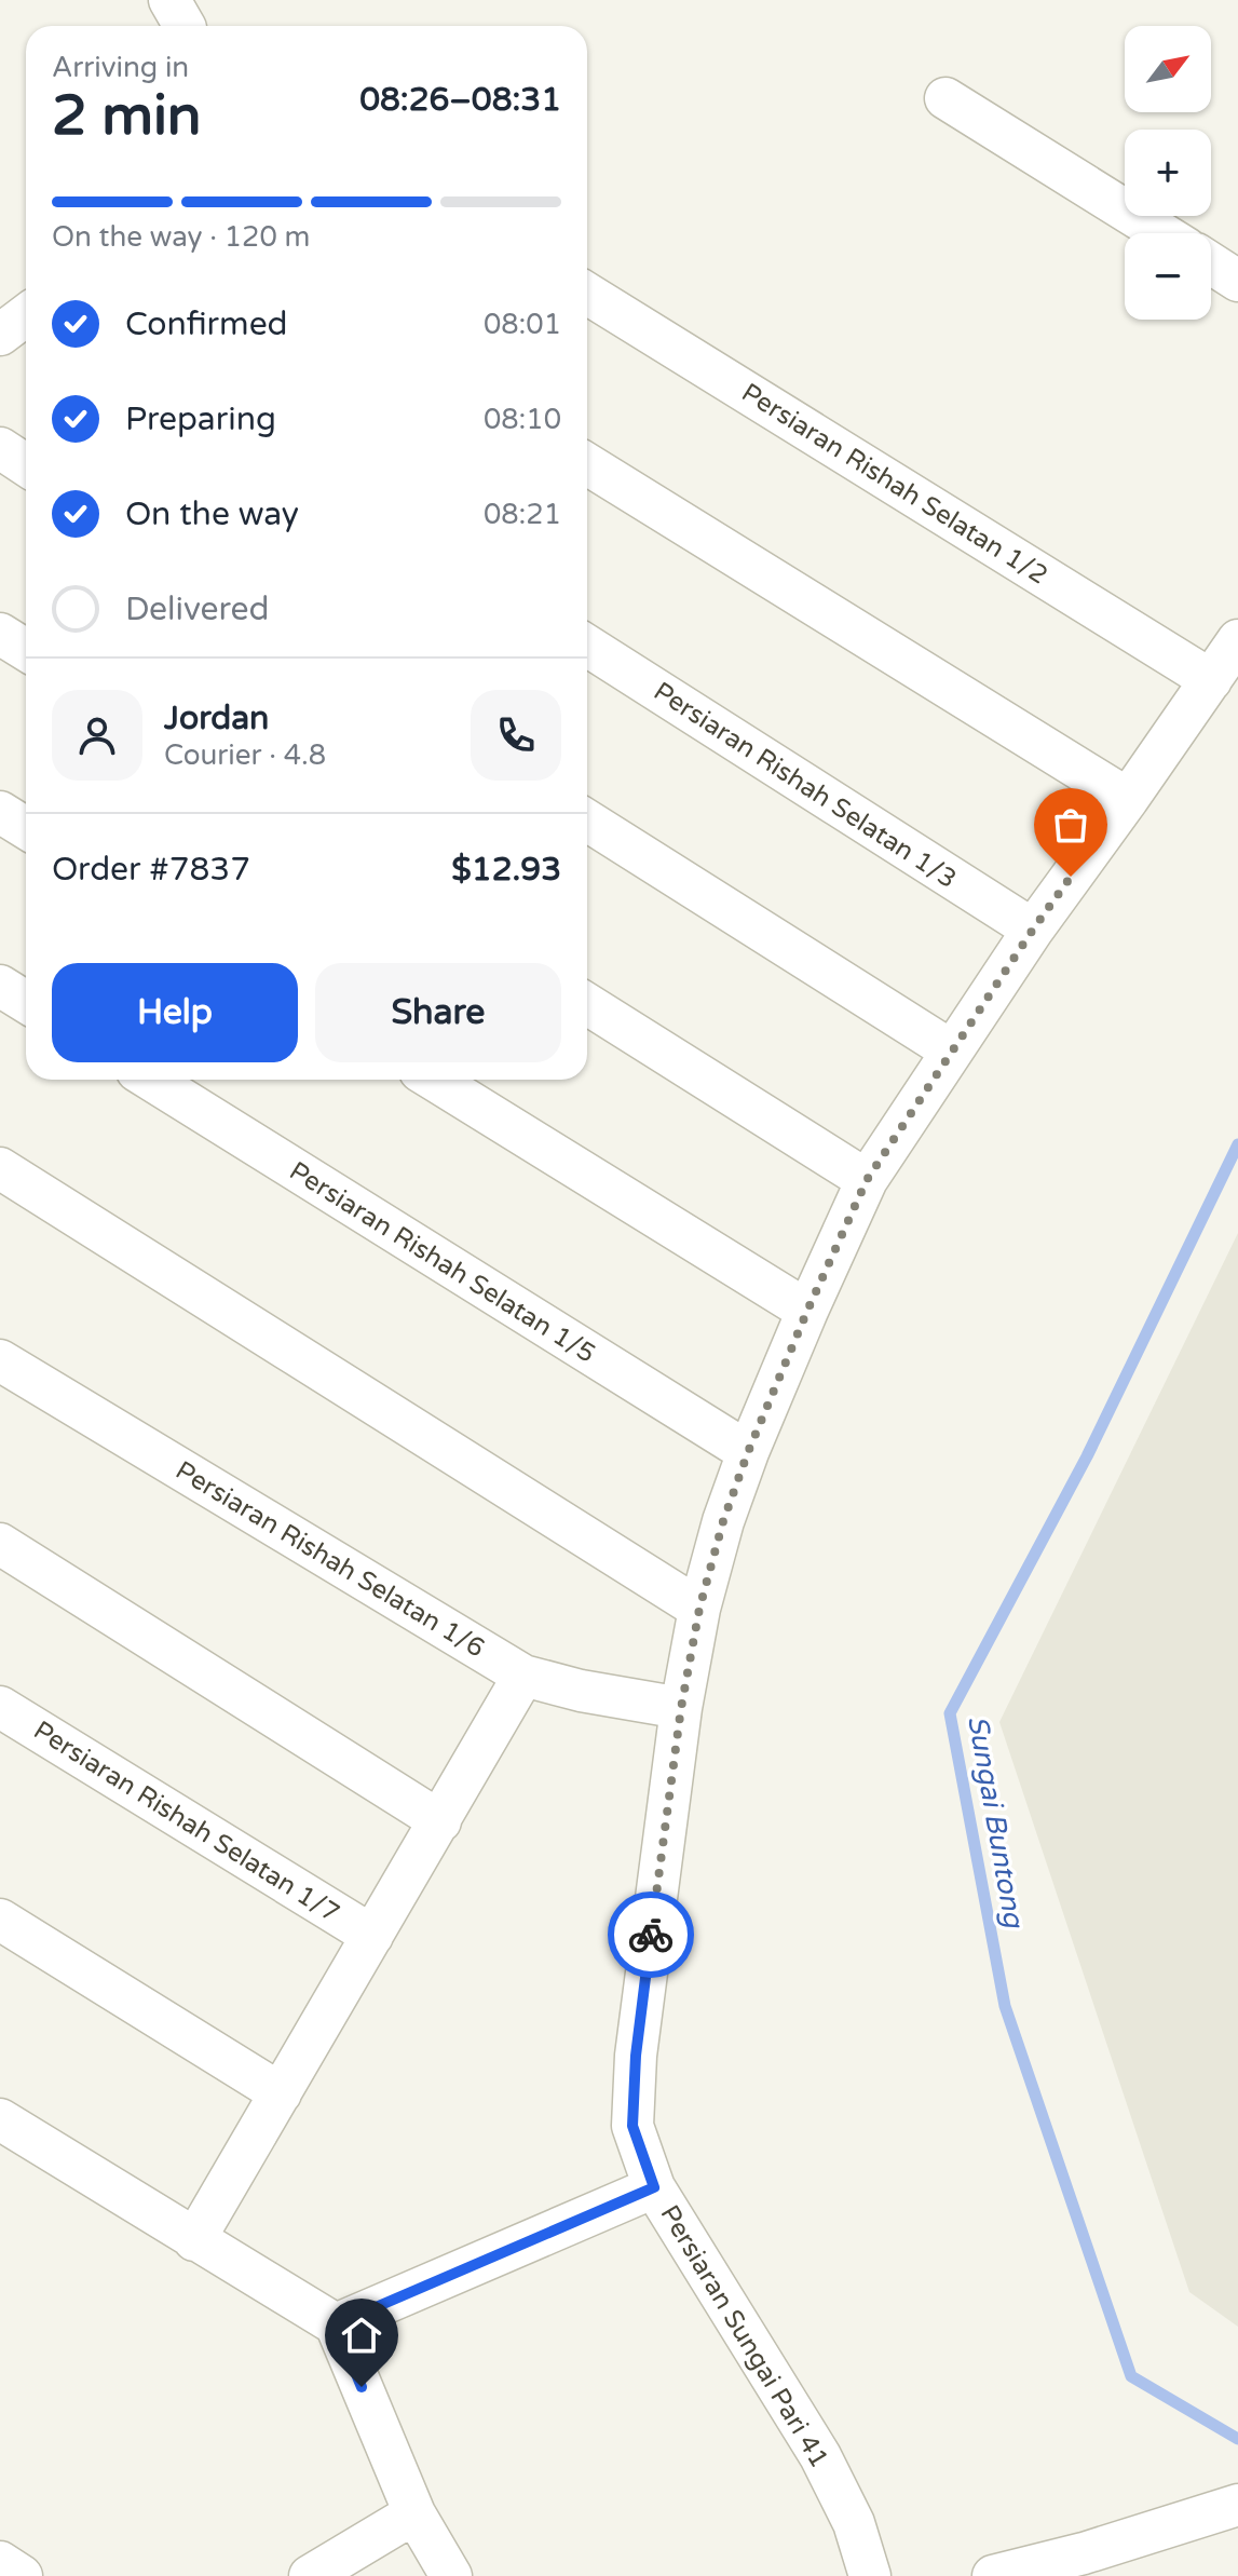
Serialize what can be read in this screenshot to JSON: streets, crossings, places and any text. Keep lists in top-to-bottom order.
{
  "streets": {
    "street": [
      "Persiaran Rishah Selatan 1/2",
      "Persiaran Rishah Selatan 1/3",
      "Persiaran Rishah Selatan 1/5",
      "Persiaran Rishah Selatan 1/6",
      "Persiaran Rishah Selatan 1/7",
      "Persiaran Sungai Pari 41"
    ]
  },
  "crossings": [
    ["Persiaran Rishah Selatan 1/2", "Persiaran Sungai Pari 41"],
    ["Persiaran Rishah Selatan 1/3", "Persiaran Sungai Pari 41"],
    ["Persiaran Rishah Selatan 1/5", "Persiaran Sungai Pari 41"],
    ["Persiaran Rishah Selatan 1/6", "Persiaran Sungai Pari 41"]
  ],
  "water": ["Sungai Buntong"],
  "north": "top right",
  "page": {
    "map_buttons": ["+", "−"],
    "heading": ["2 min", "Arriving in", "08:26–08:31"],
    "panel": [
      "Jordan",
      "Courier · 4.8",
      "Order #7837",
      "$12.93"
    ],
    "bar": "On the way · 120 m",
    "list": [
      ["Confirmed", "08:01"],
      ["Preparing", "08:10"],
      ["On the way", "08:21"],
      "Delivered"
    ],
    "buttons": ["Help", "Share"]
  }
}
